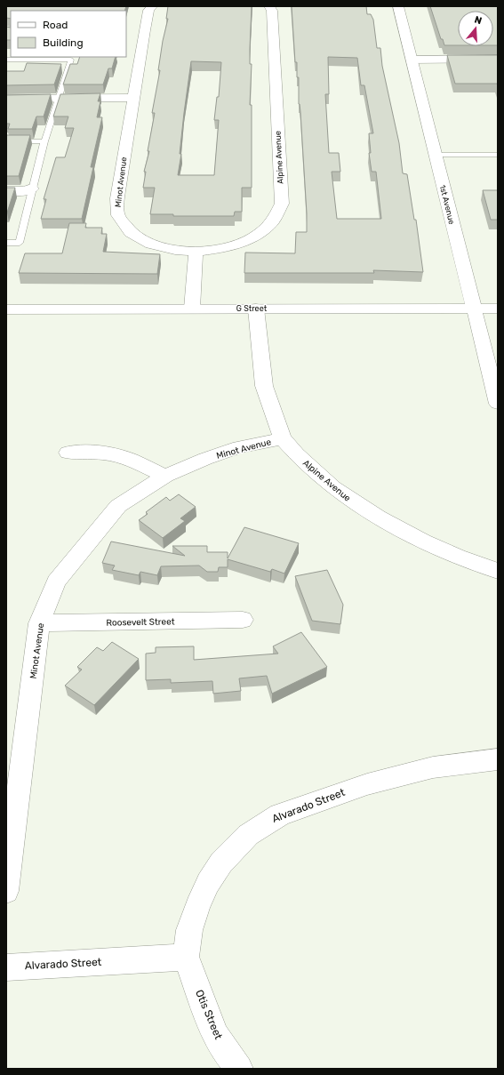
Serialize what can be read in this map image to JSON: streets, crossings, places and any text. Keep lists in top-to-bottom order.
{
  "streets": {
    "street": [
      "Alpine Avenue",
      "Minot Avenue",
      "1st Avenue",
      "G Street",
      "Roosevelt Street",
      "Alvarado Street",
      "Otis Street"
    ]
  },
  "crossings": [
    ["Alpine Avenue", "Minot Avenue"],
    ["Alpine Avenue", "G Street"],
    ["Minot Avenue", "Roosevelt Street"],
    ["1st Avenue", "G Street"],
    ["Alvarado Street", "Otis Street"]
  ],
  "legend": ["Road", "Building"],
  "north": "top"
}
